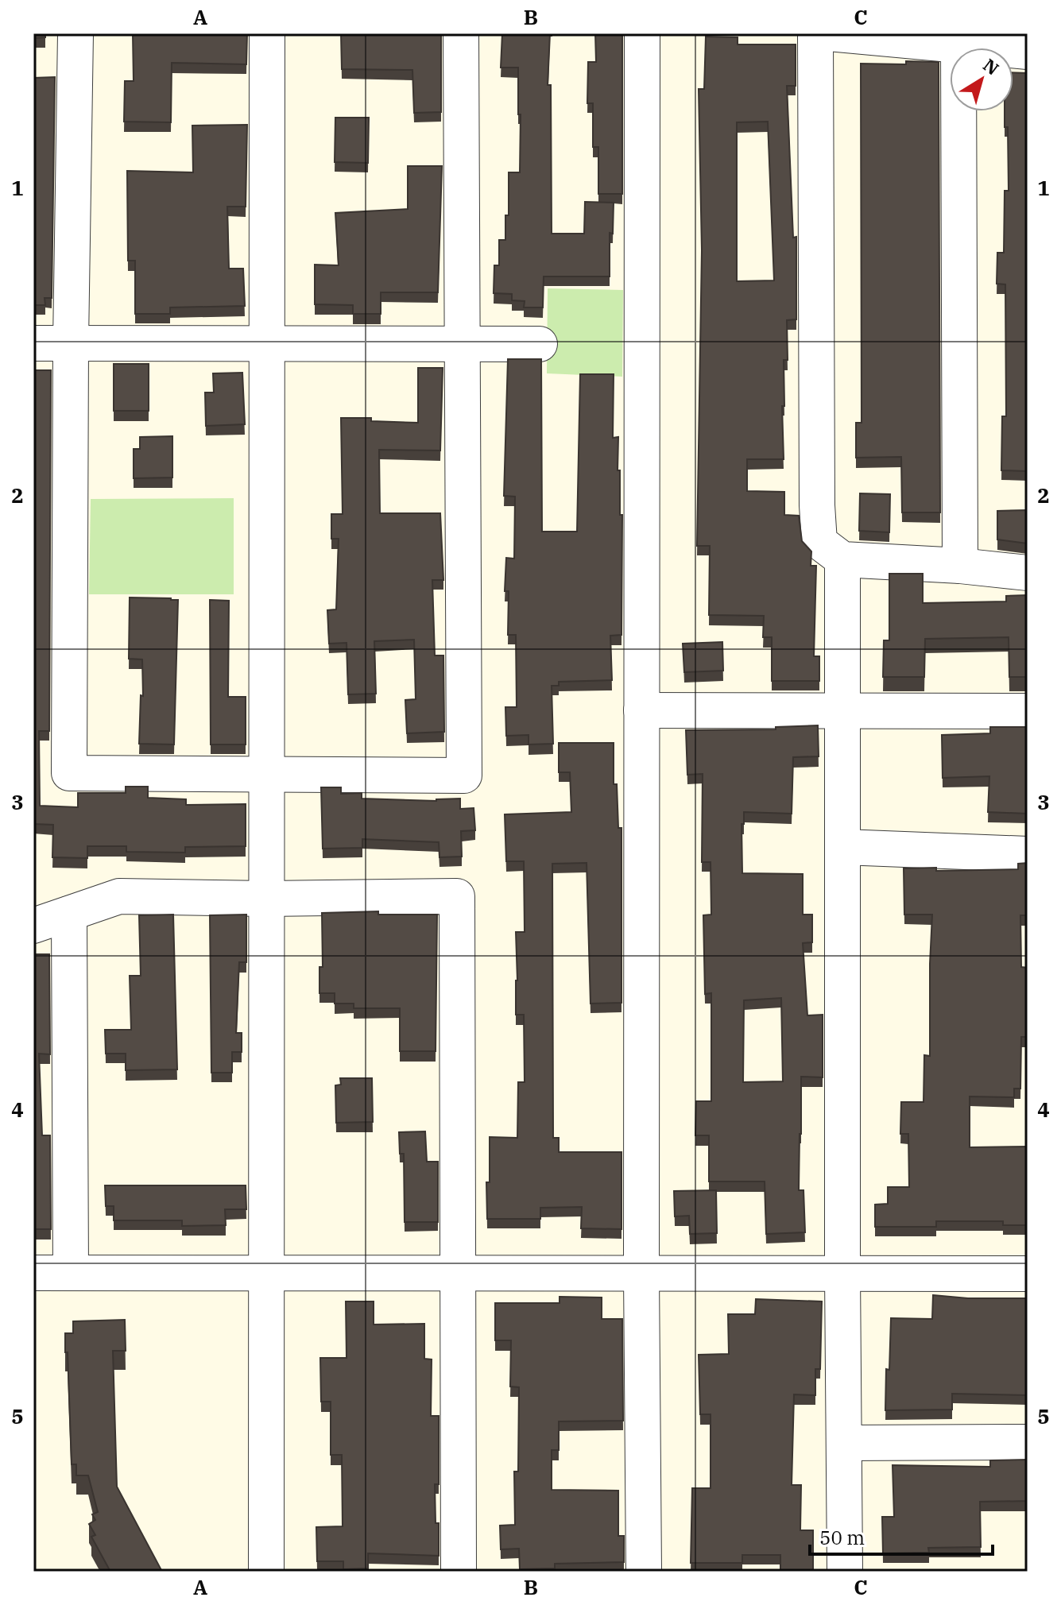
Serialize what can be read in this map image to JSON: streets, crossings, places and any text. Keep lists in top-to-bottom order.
{
  "scale_bar": "50 m",
  "north": "top right",
  "grid": {
    "columns": ["A", "B", "C"],
    "rows": [
      "1",
      "2",
      "3",
      "4",
      "5"
    ]
  }
}
